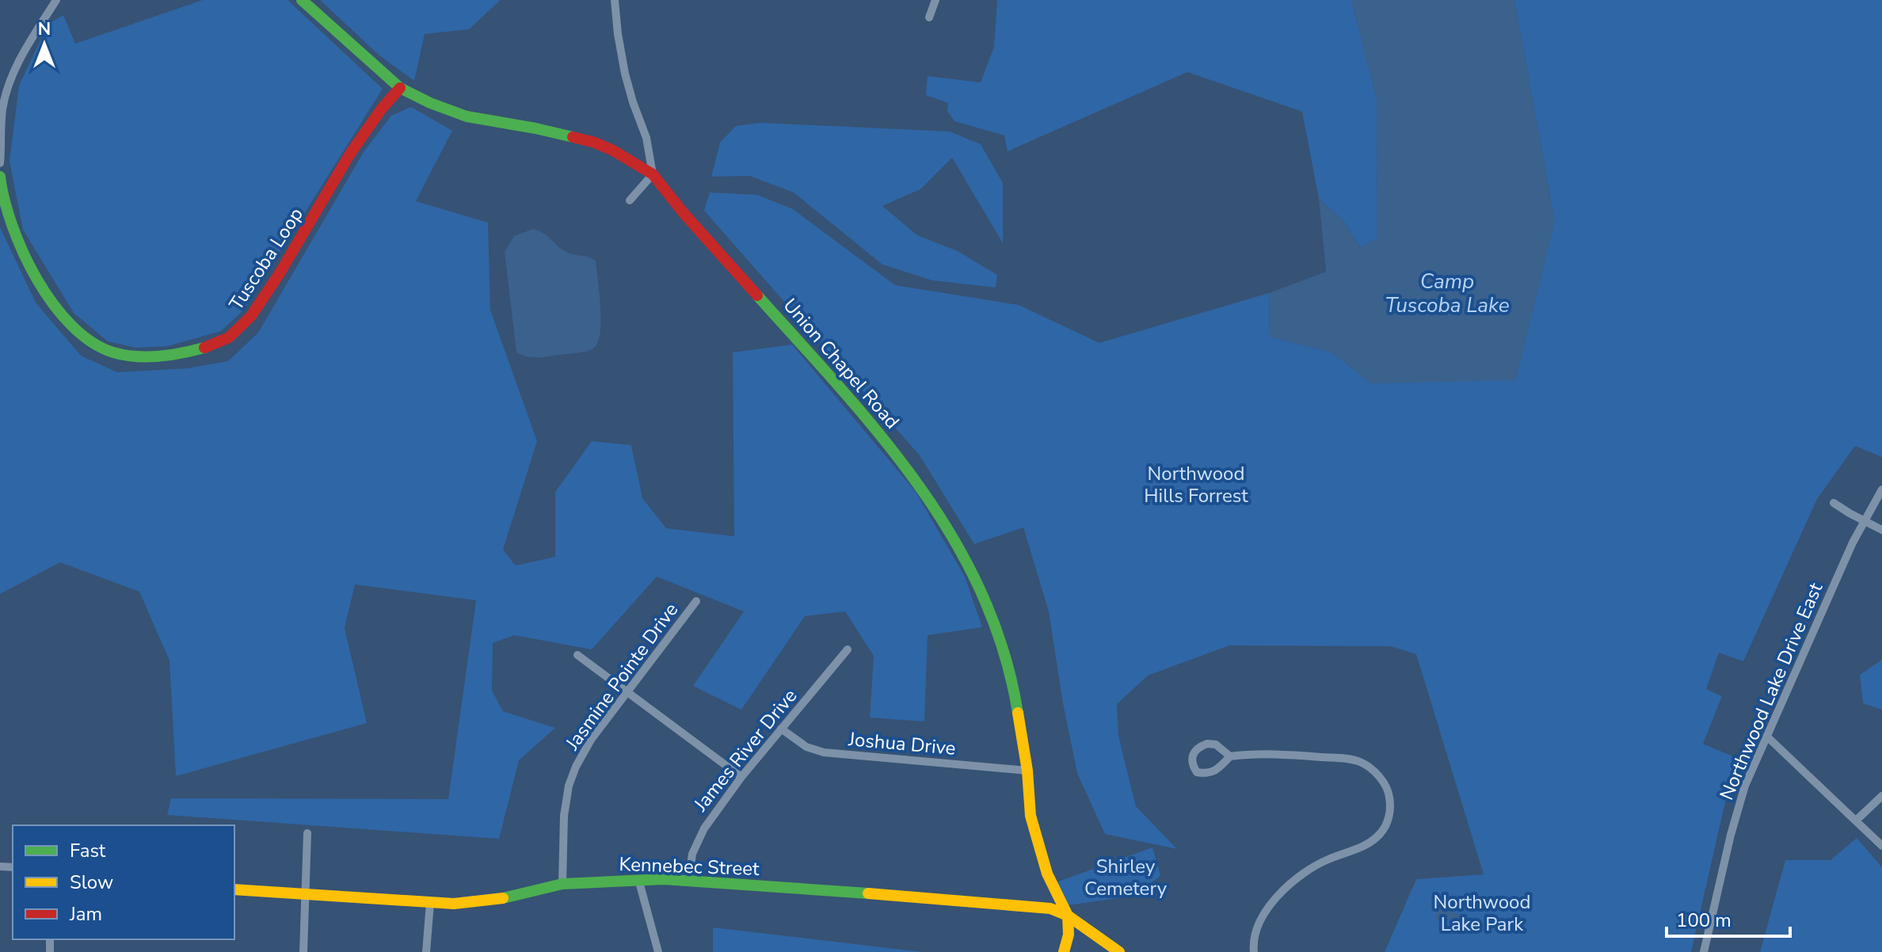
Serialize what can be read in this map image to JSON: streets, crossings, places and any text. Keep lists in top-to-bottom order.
{
  "streets": {
    "street": [
      "Tuscoba Loop",
      "Union Chapel Road",
      "Jasmine Pointe Drive",
      "Northwood Lake Drive East",
      "Joshua Drive",
      "James River Drive",
      "Kennebec Street"
    ]
  },
  "crossings": [
    ["Tuscoba Loop", "Union Chapel Road"],
    ["Union Chapel Road", "Joshua Drive"],
    ["Union Chapel Road", "Kennebec Street"],
    ["Jasmine Pointe Drive", "Kennebec Street"],
    ["Joshua Drive", "James River Drive"],
    ["James River Drive", "Kennebec Street"]
  ],
  "water": ["Camp Tuscoba Lake"],
  "parks": ["Northwood Hills Forrest", "Shirley Cemetery", "Northwood Lake Park"],
  "legend": ["Fast", "Slow", "Jam"],
  "scale_bar": "100 m",
  "north": "top"
}
